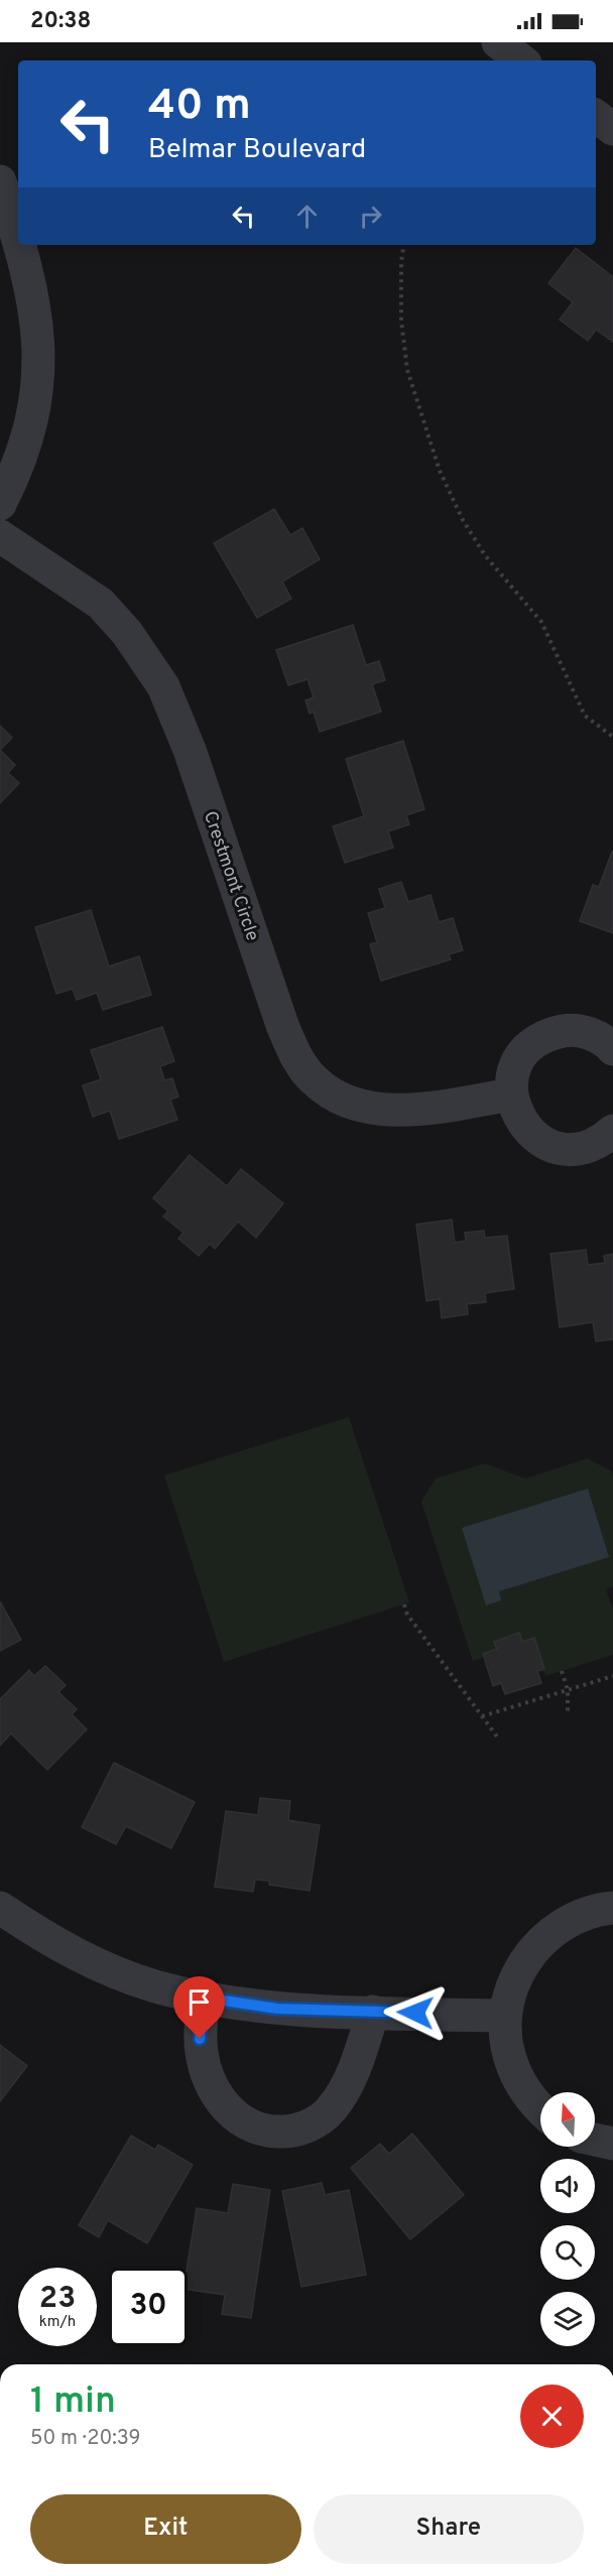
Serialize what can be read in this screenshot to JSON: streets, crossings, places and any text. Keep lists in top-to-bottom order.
{
  "streets": {
    "street": ["Crestmont Circle"]
  },
  "north": "top",
  "page": {
    "status": "20:38",
    "turn": ["40 m", "Belmar Boulevard"],
    "speed": "23 km/h",
    "limit": "30",
    "heading": ["1 min", "50 m · 20:39"],
    "buttons": ["Exit", "Share"]
  }
}
